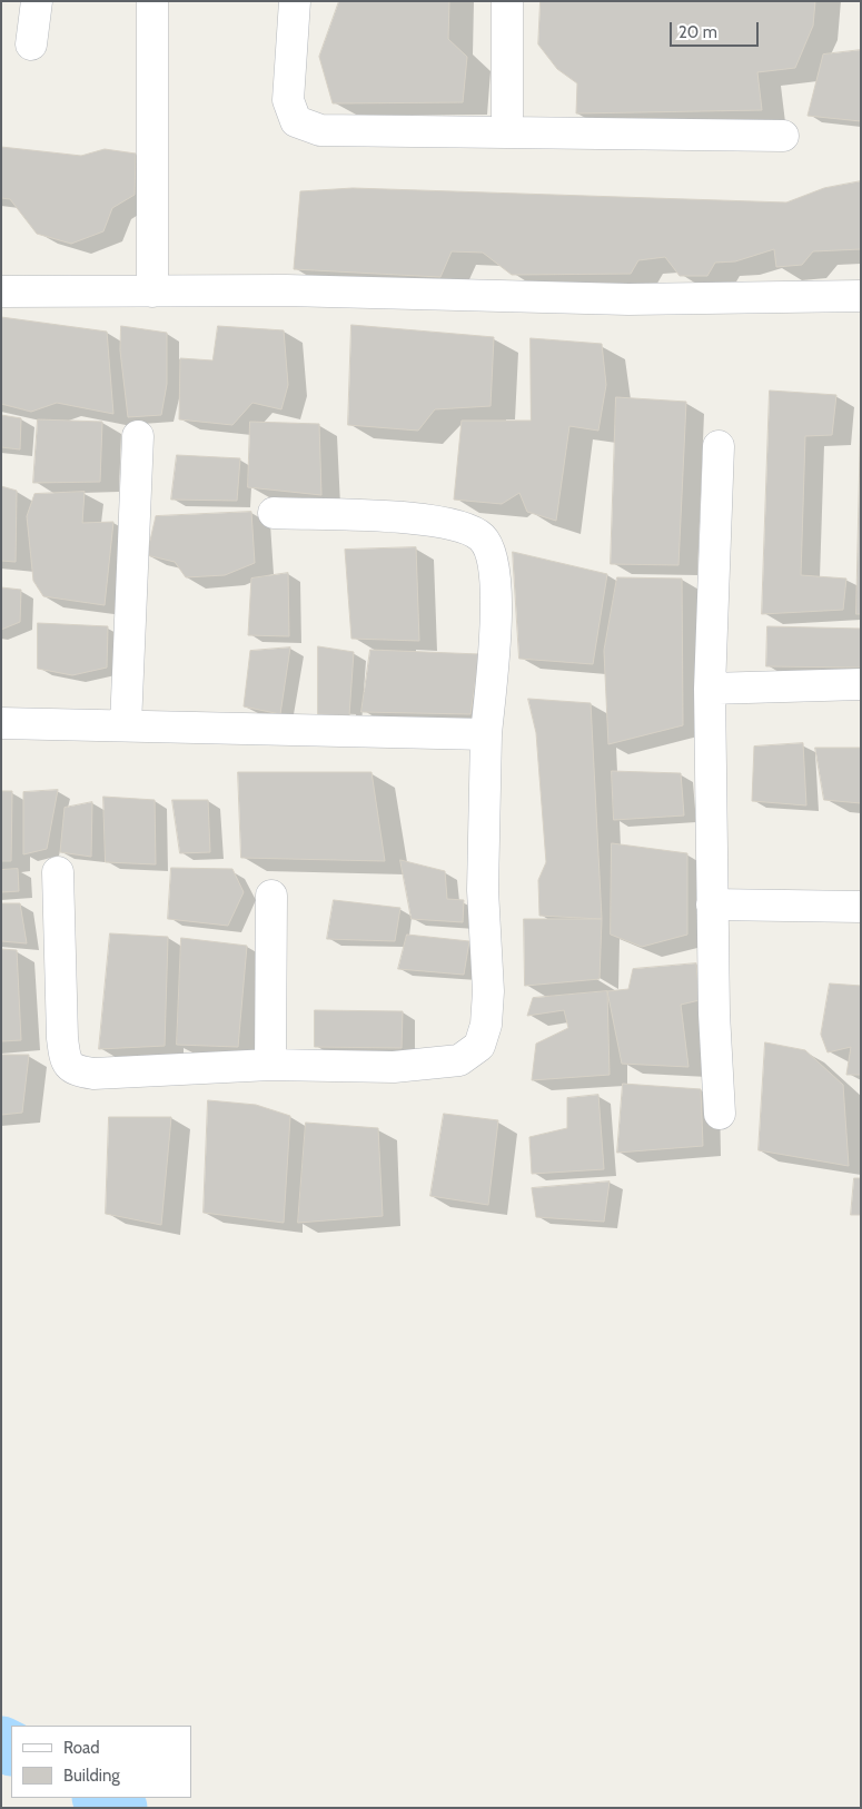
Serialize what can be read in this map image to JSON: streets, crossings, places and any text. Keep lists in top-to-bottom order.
{
  "legend": ["Road", "Building"],
  "scale_bar": "20 m"
}
